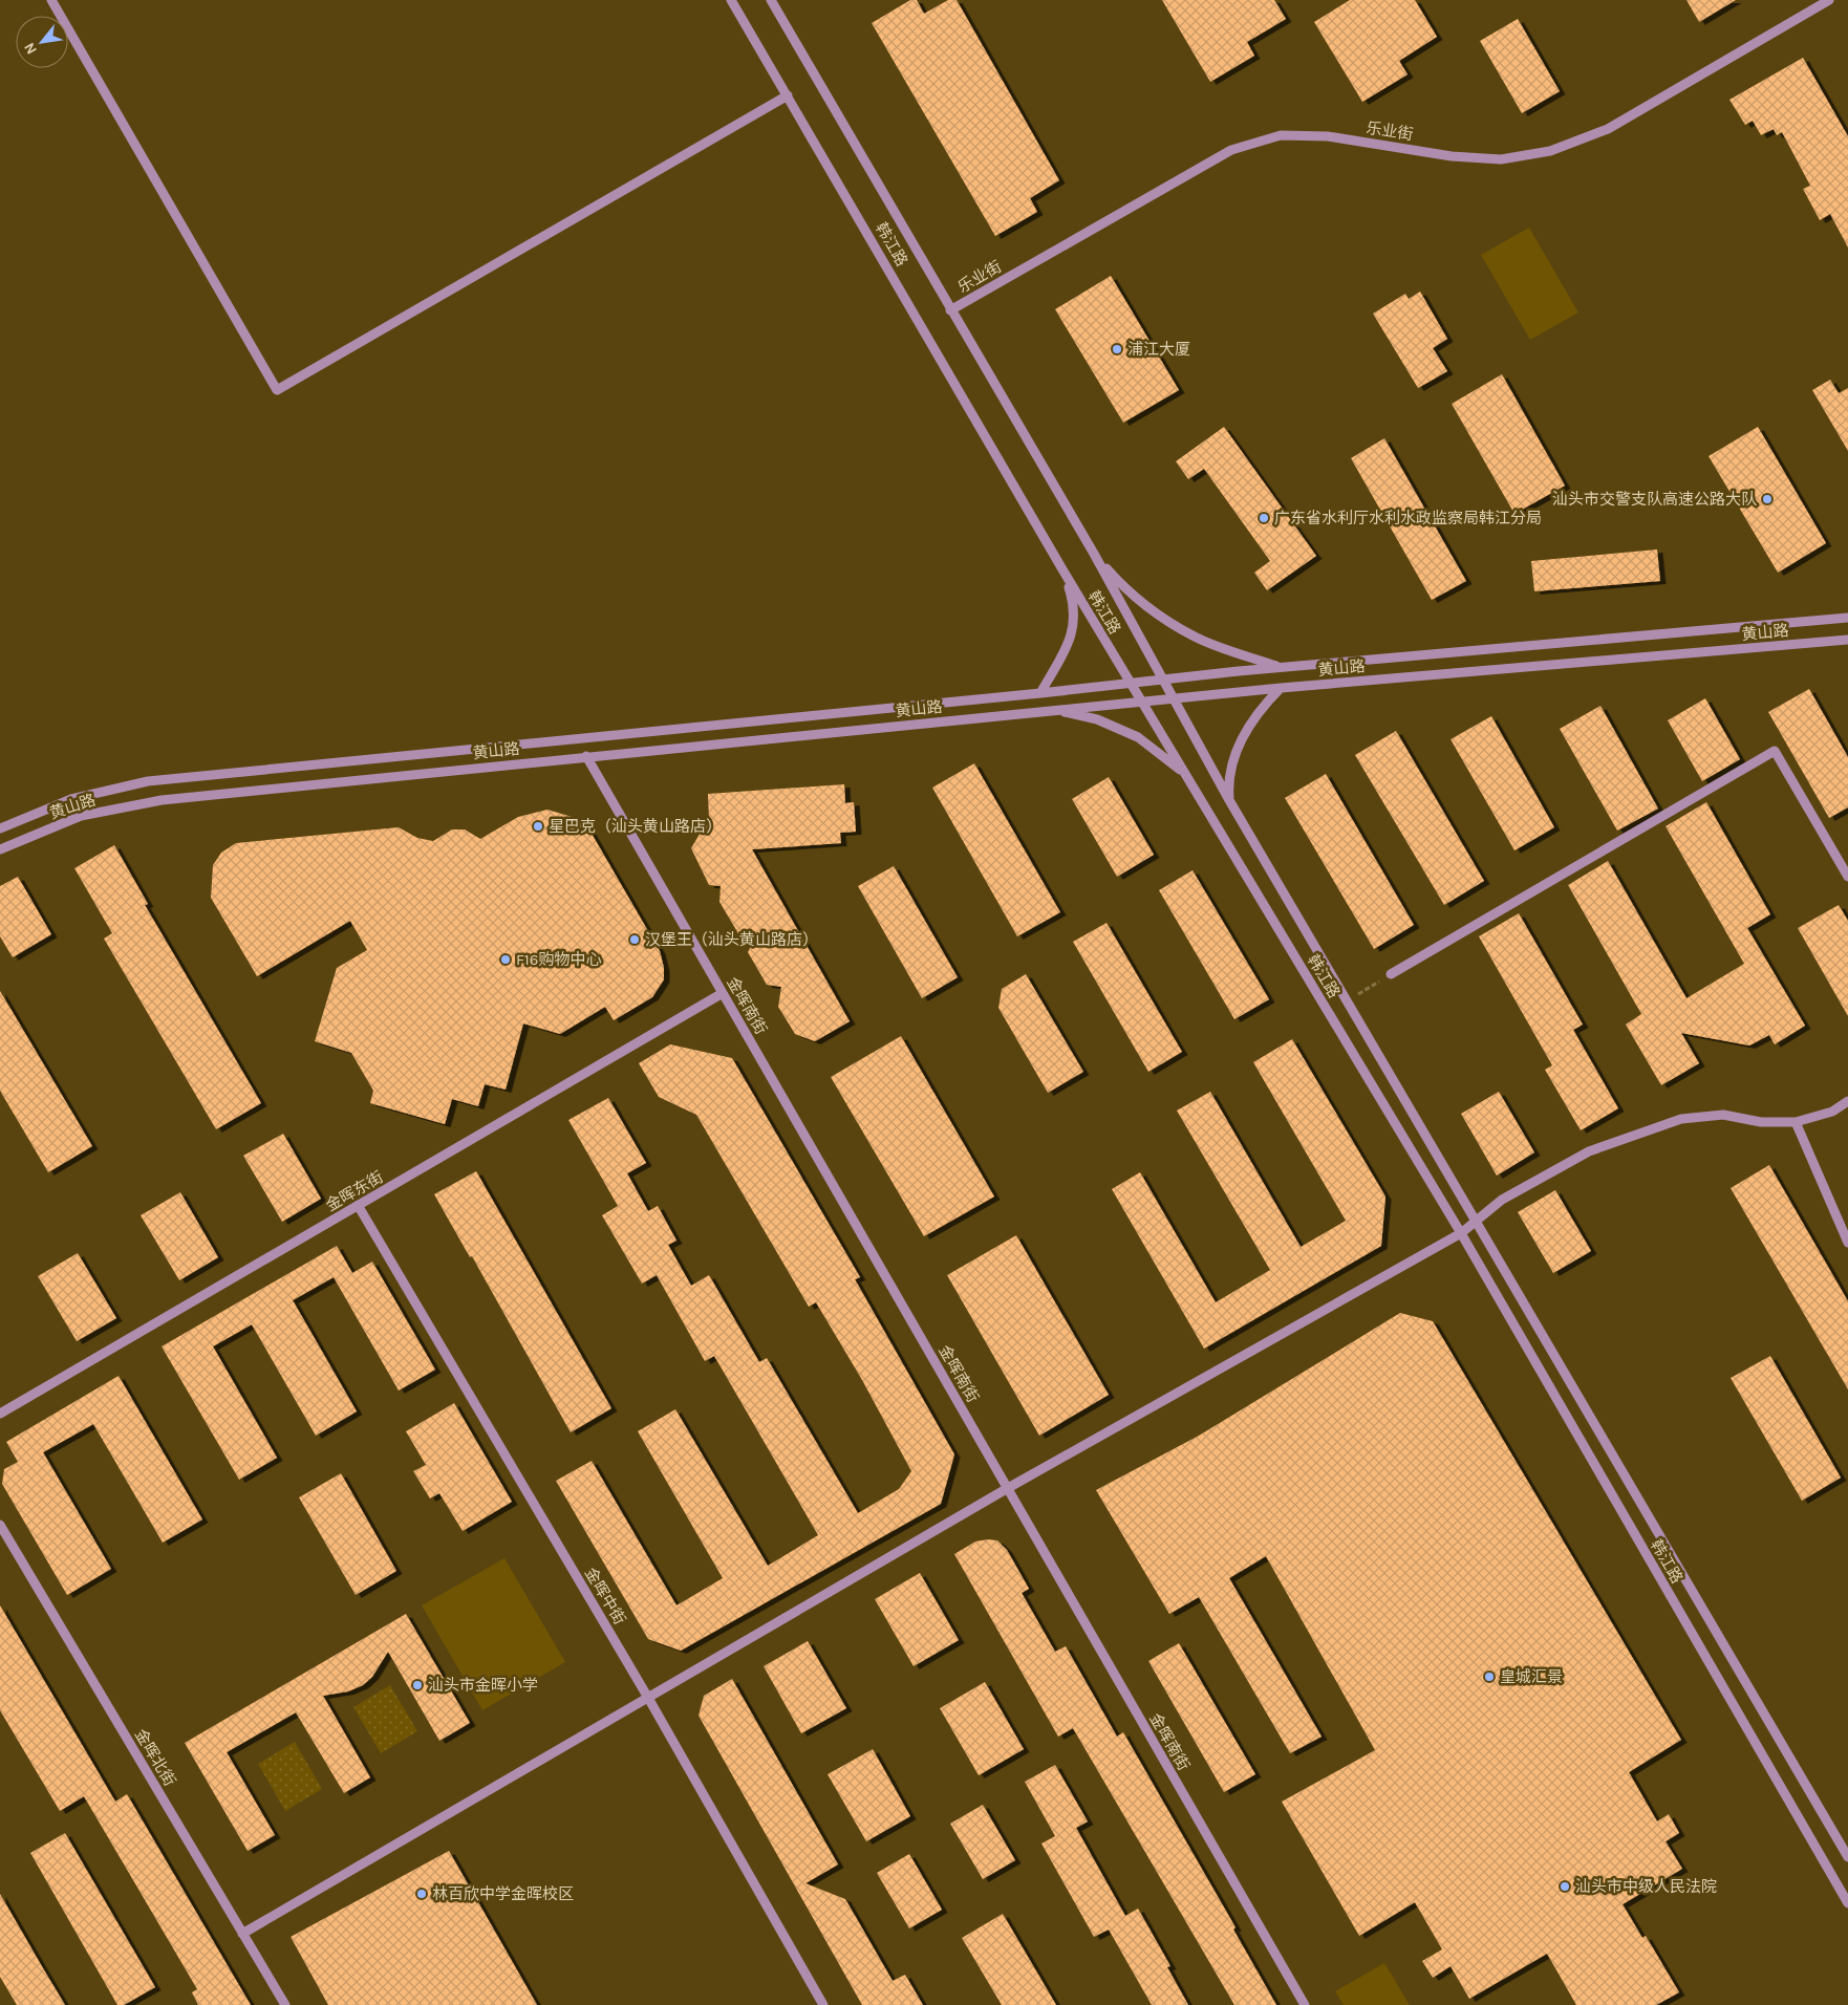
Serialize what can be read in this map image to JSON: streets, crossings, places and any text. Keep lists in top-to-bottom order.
{
  "streets": {
    "street": [
      "乐业街",
      "韩江路",
      "黄山路",
      "金晖南街",
      "金晖东街",
      "金晖中街",
      "金晖北街"
    ]
  },
  "crossings": [
    ["乐业街", "韩江路"],
    ["韩江路", "黄山路"],
    ["黄山路", "金晖南街"],
    ["金晖南街", "金晖东街"],
    ["金晖东街", "金晖中街"]
  ],
  "places": [
    "浦江大厦",
    "汕头市交警支队高速公路大队",
    "广东省水利厅水利水政监察局韩江分局",
    "星巴克（汕头黄山路店）",
    "汉堡王（汕头黄山路店）",
    "F16购物中心",
    "皇城汇景",
    "汕头市金晖小学",
    "汕头市中级人民法院",
    "林百欣中学金晖校区"
  ],
  "north": "bottom left"
}
